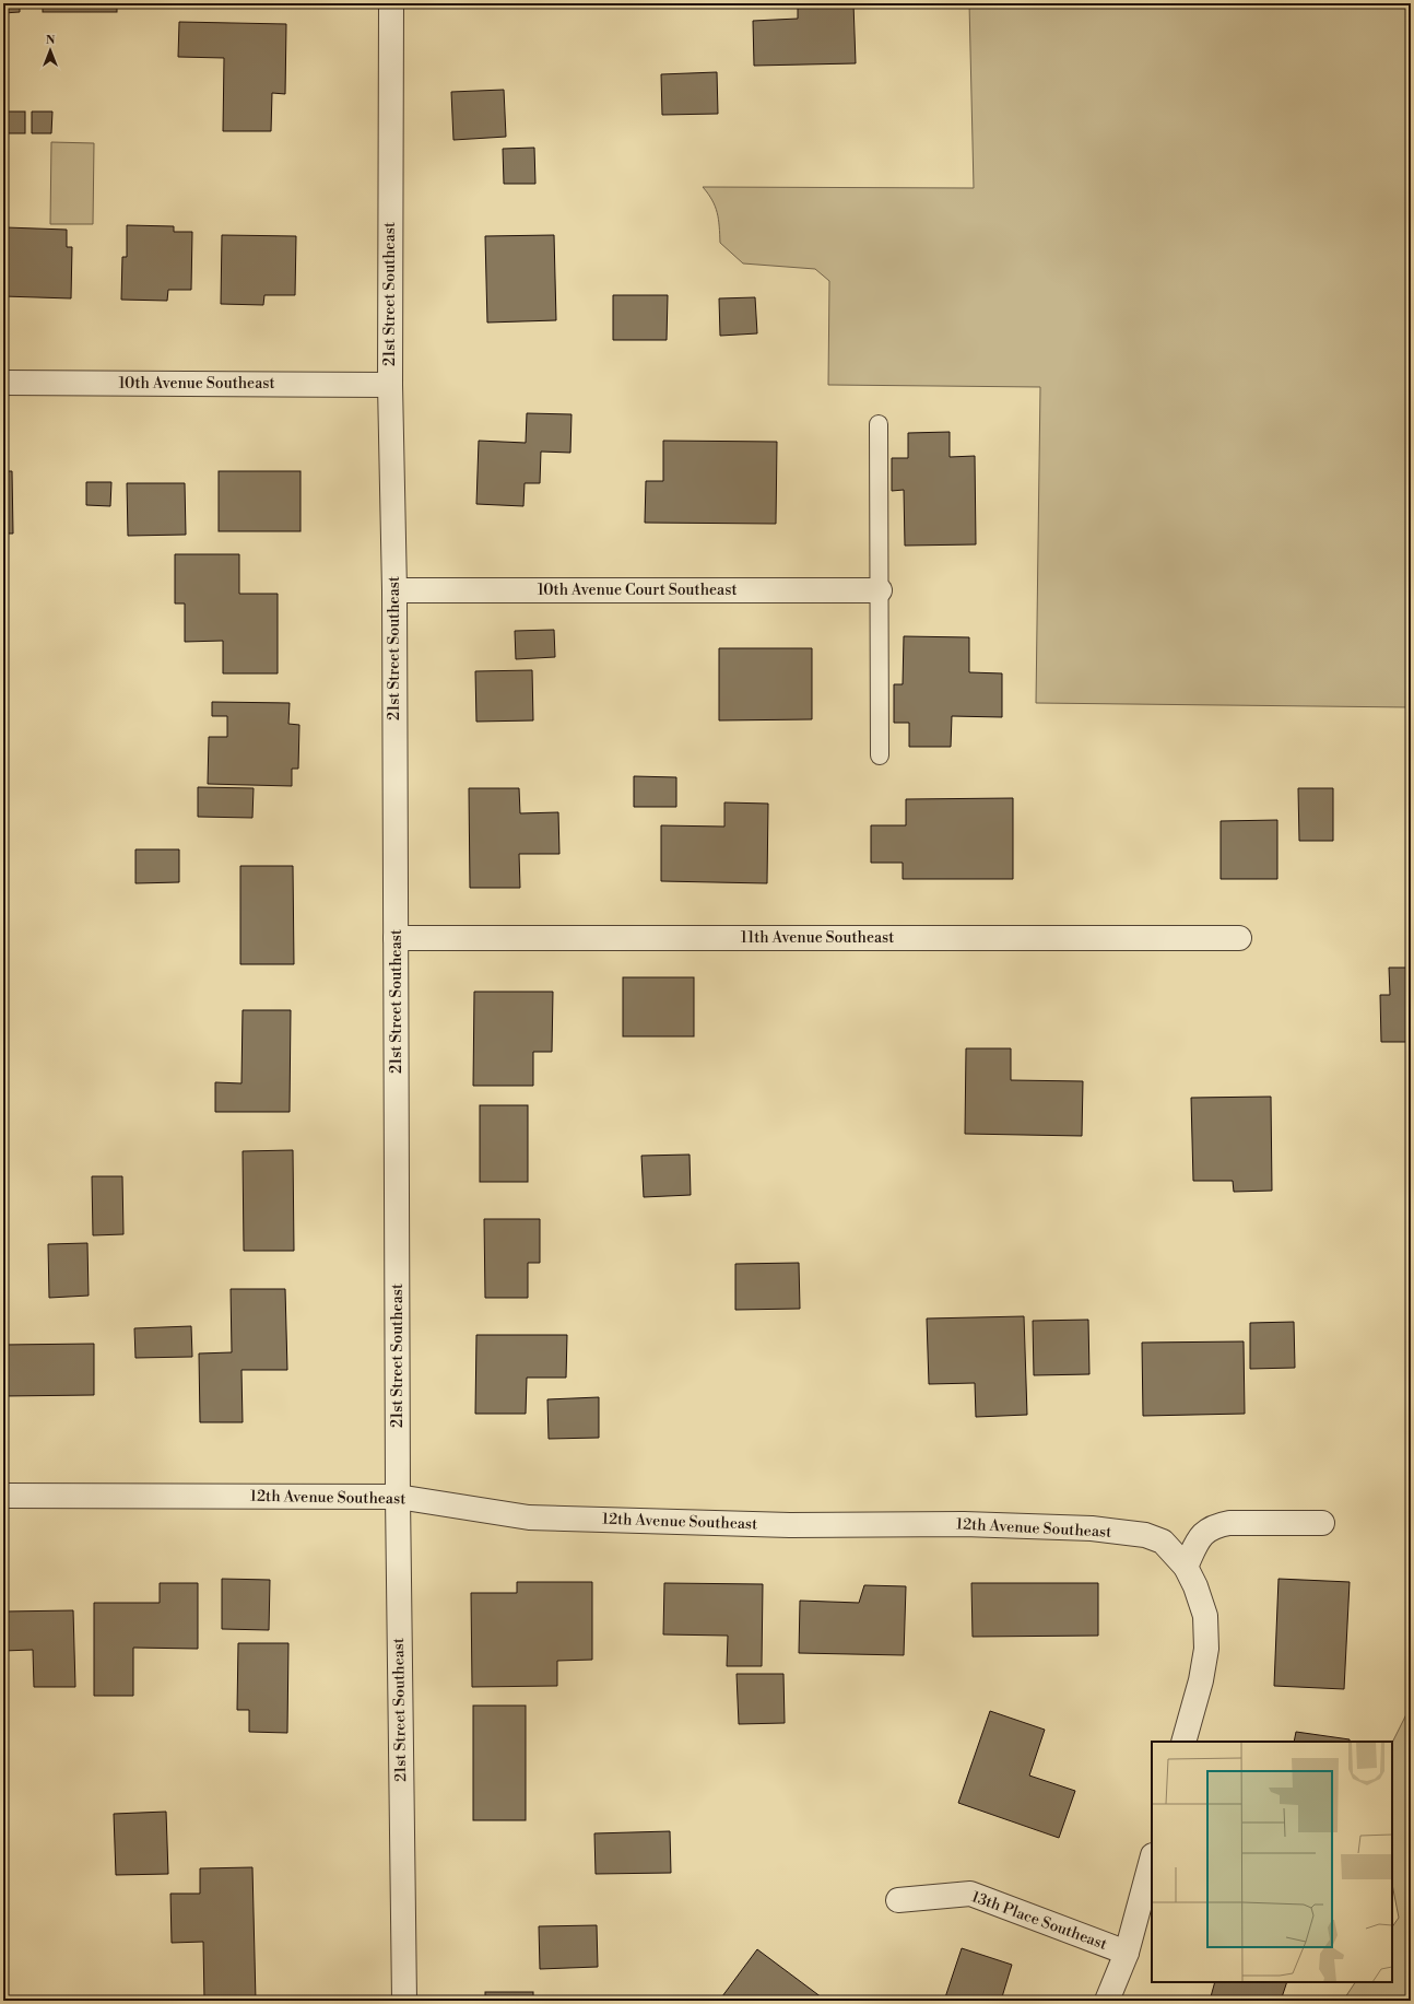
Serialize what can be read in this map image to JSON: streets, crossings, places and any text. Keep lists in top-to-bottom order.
{
  "streets": {
    "street": [
      "21st Street Southeast",
      "10th Avenue Southeast",
      "10th Avenue Court Southeast",
      "11th Avenue Southeast",
      "12th Avenue Southeast",
      "13th Place Southeast"
    ]
  },
  "crossings": [
    ["21st Street Southeast", "10th Avenue Southeast"],
    ["21st Street Southeast", "10th Avenue Court Southeast"],
    ["21st Street Southeast", "11th Avenue Southeast"],
    ["21st Street Southeast", "12th Avenue Southeast"]
  ],
  "north": "top"
}
